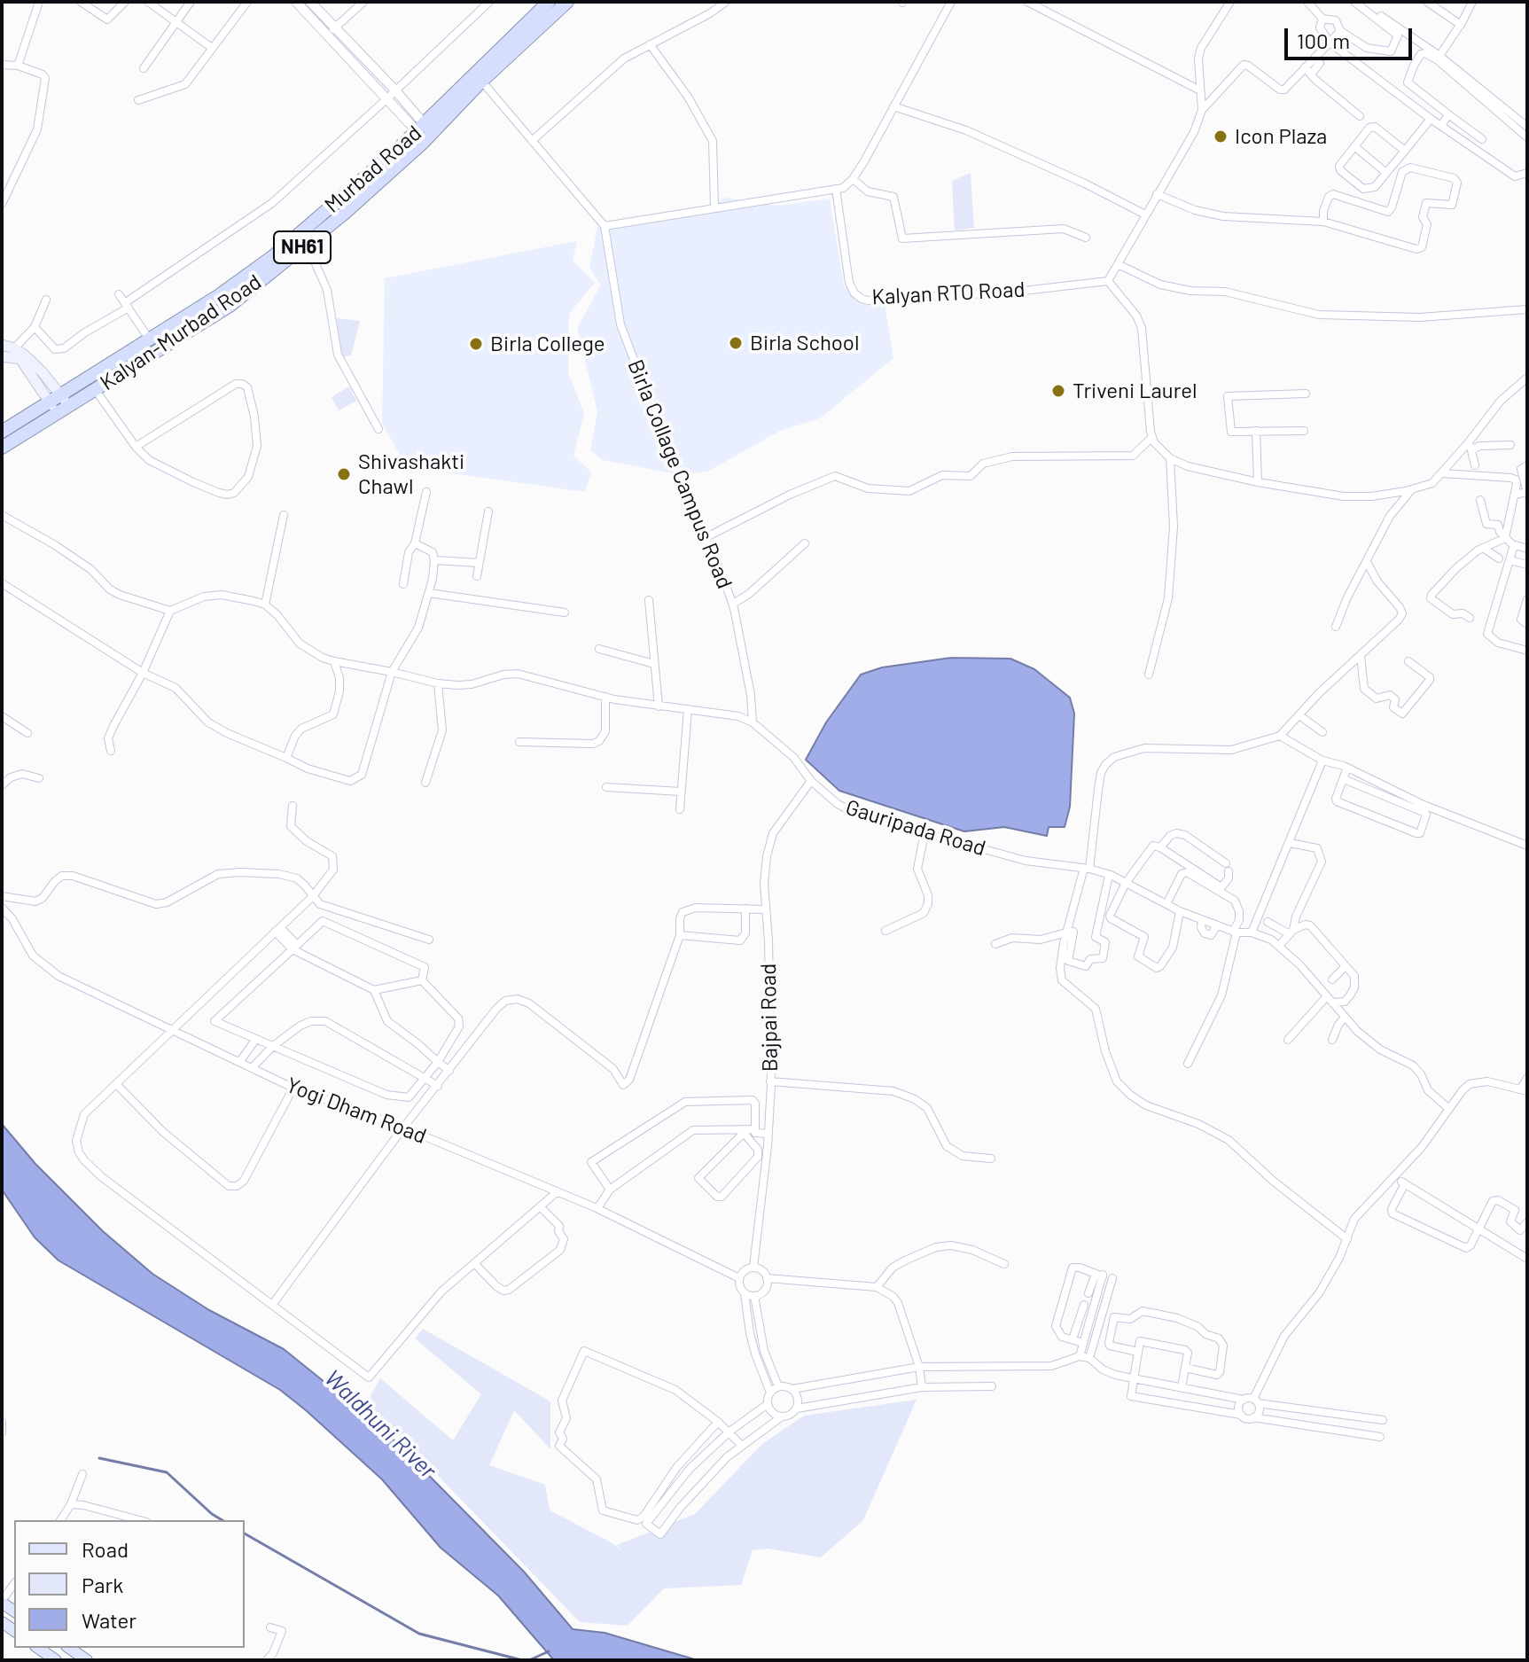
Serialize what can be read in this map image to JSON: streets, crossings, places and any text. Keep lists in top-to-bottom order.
{
  "streets": {
    "highway": ["NH61", "Kalyan-Murbad Road"],
    "street": [
      "Kalyan RTO Road",
      "Birla Collage Campus Road",
      "Gauripada Road",
      "Bajpai Road",
      "Yogi Dham Road"
    ]
  },
  "crossings": [
    ["NH61", "Kalyan-Murbad Road"],
    ["Birla Collage Campus Road", "Gauripada Road"],
    ["Gauripada Road", "Bajpai Road"],
    ["Bajpai Road", "Yogi Dham Road"]
  ],
  "water": ["Waldhuni River"],
  "places": [
    "Icon Plaza",
    "Birla School",
    "Birla College",
    "Triveni Laurel",
    "Shivashakti Chawl"
  ],
  "legend": ["Road", "Park", "Water"],
  "scale_bar": "100 m"
}
